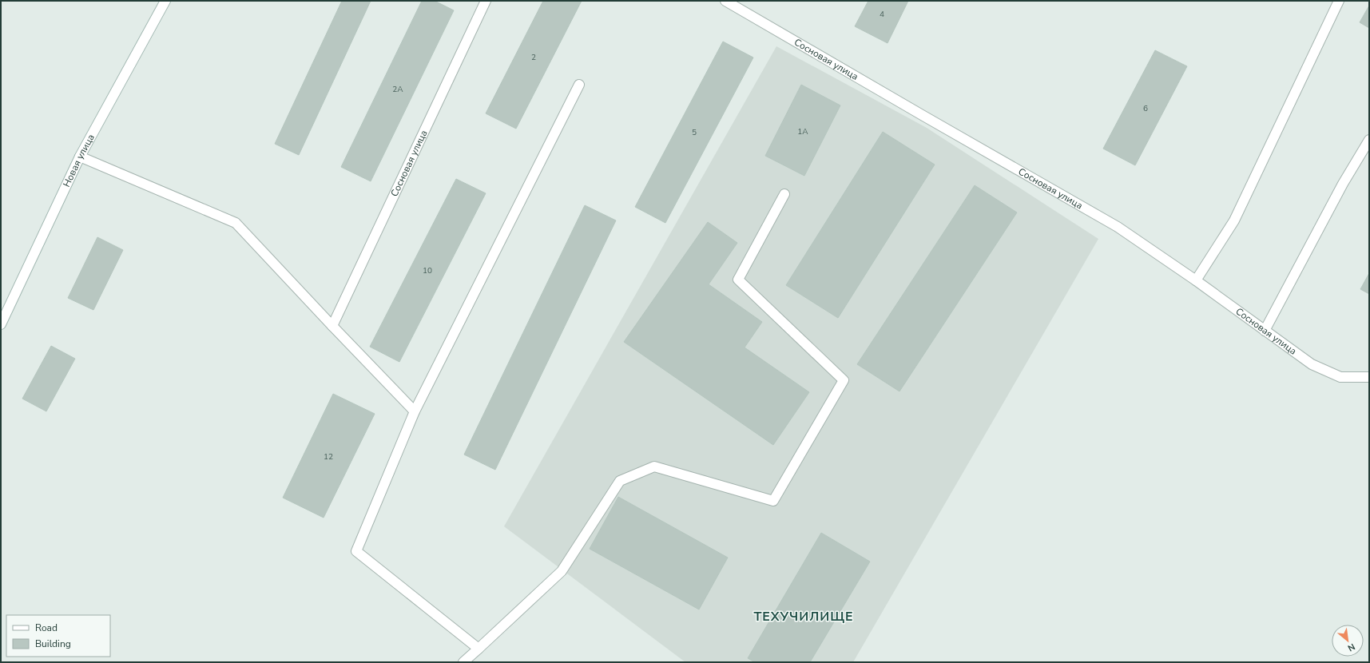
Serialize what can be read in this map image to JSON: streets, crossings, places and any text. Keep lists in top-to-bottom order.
{
  "streets": {
    "street": ["Сосновая улица", "Новая улица"]
  },
  "districts": ["ТЕХУЧИЛИЩЕ"],
  "house_numbers": [
    "4",
    "2",
    "2А",
    "6",
    "1А",
    "5",
    "10",
    "12"
  ],
  "legend": ["Road", "Building"],
  "north": "bottom right"
}
